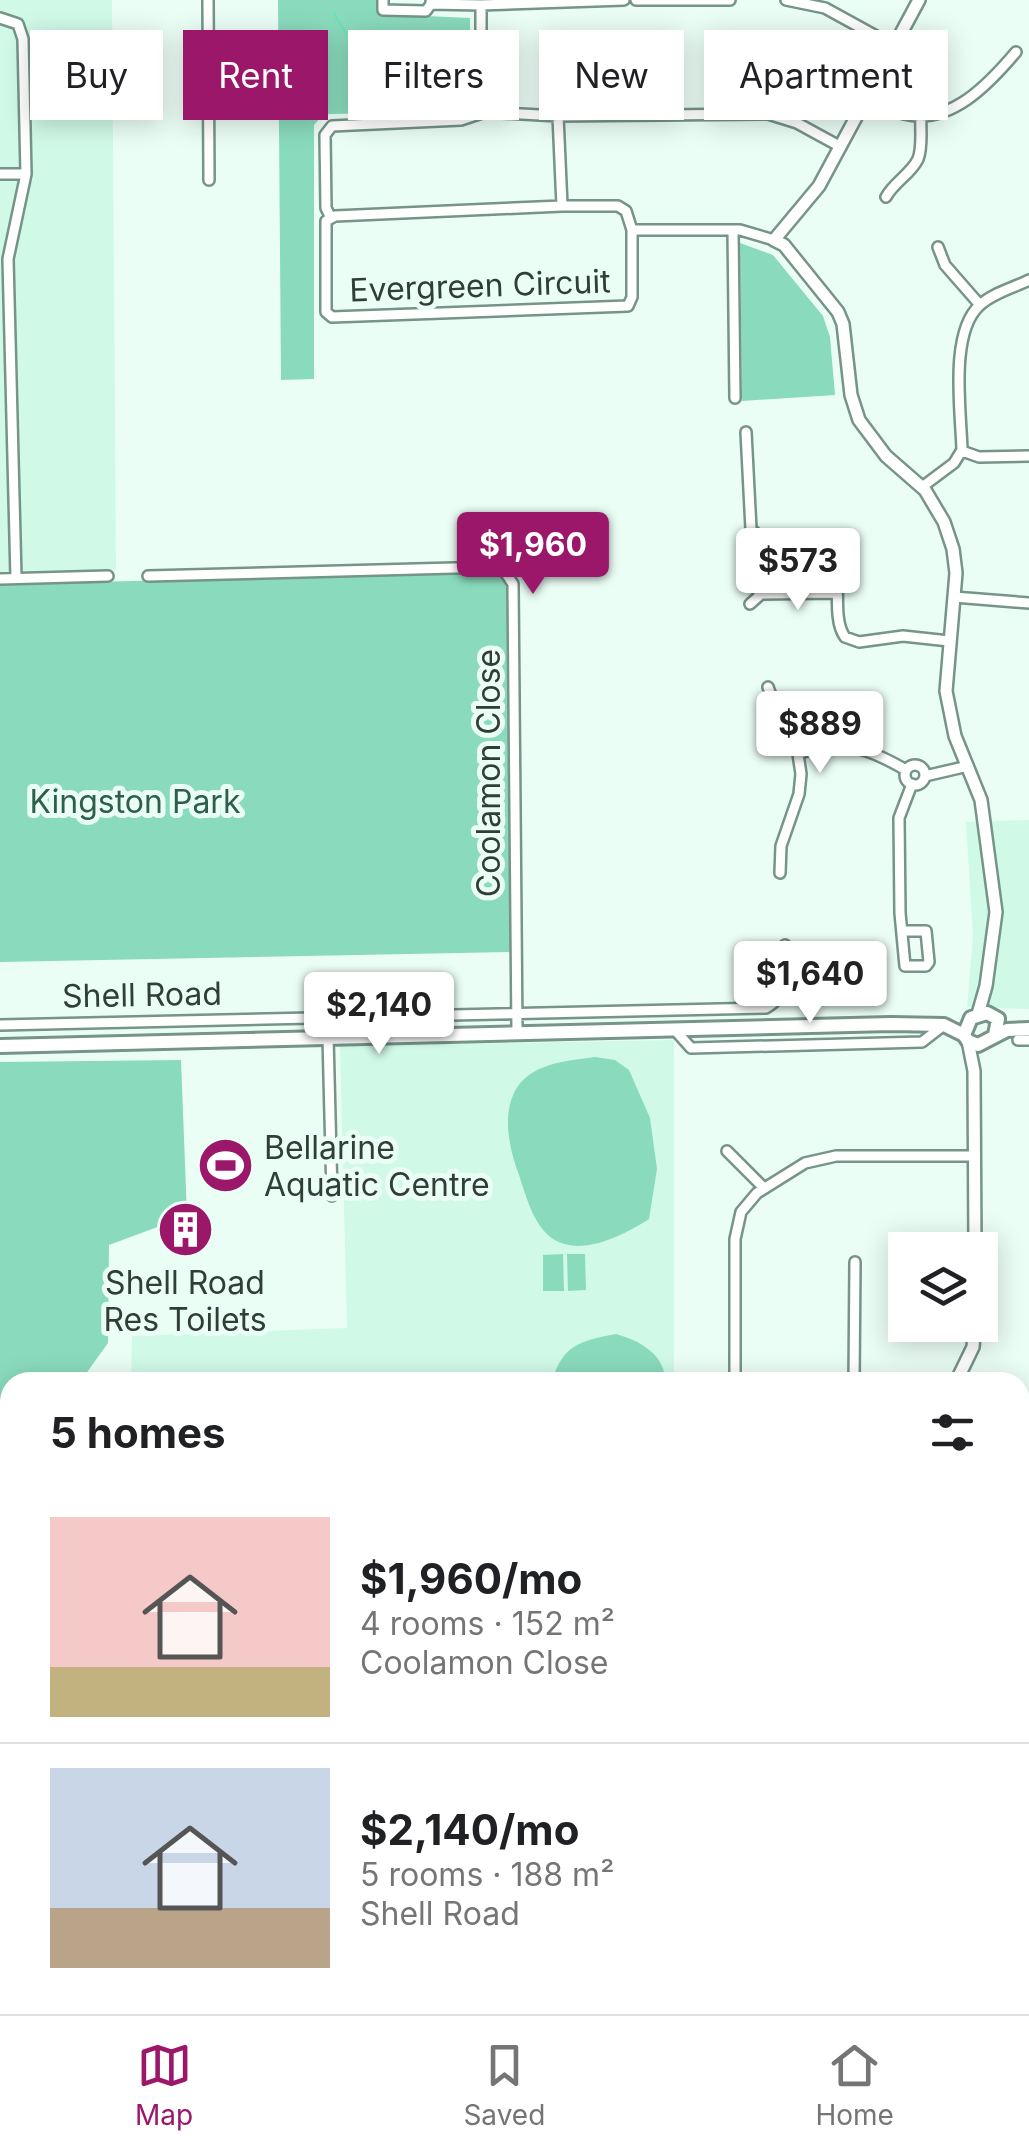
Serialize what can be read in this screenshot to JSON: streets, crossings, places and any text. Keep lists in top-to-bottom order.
{
  "streets": {
    "main road": ["Shell Road"],
    "street": ["Evergreen Circuit", "Coolamon Close"]
  },
  "crossings": [
    ["Coolamon Close", "Shell Road"]
  ],
  "parks": ["Kingston Park"],
  "places": {
    "sports": ["Bellarine Aquatic Centre"],
    "building": ["Shell Road Res Toilets"]
  },
  "page": {
    "chip": [
      "Buy",
      "Rent",
      "Filters",
      "New",
      "Apartment"
    ],
    "price": [
      "$1,960",
      "$573",
      "$889",
      "$1,640",
      "$2,140"
    ],
    "heading": "5 homes",
    "list": [
      {
        "name": "$1,960/mo",
        "note": "4 rooms · 152 m² · Coolamon Close"
      },
      {
        "name": "$2,140/mo",
        "note": "5 rooms · 188 m² · Shell Road"
      }
    ],
    "tabs": ["Map", "Saved", "Home"]
  }
}
